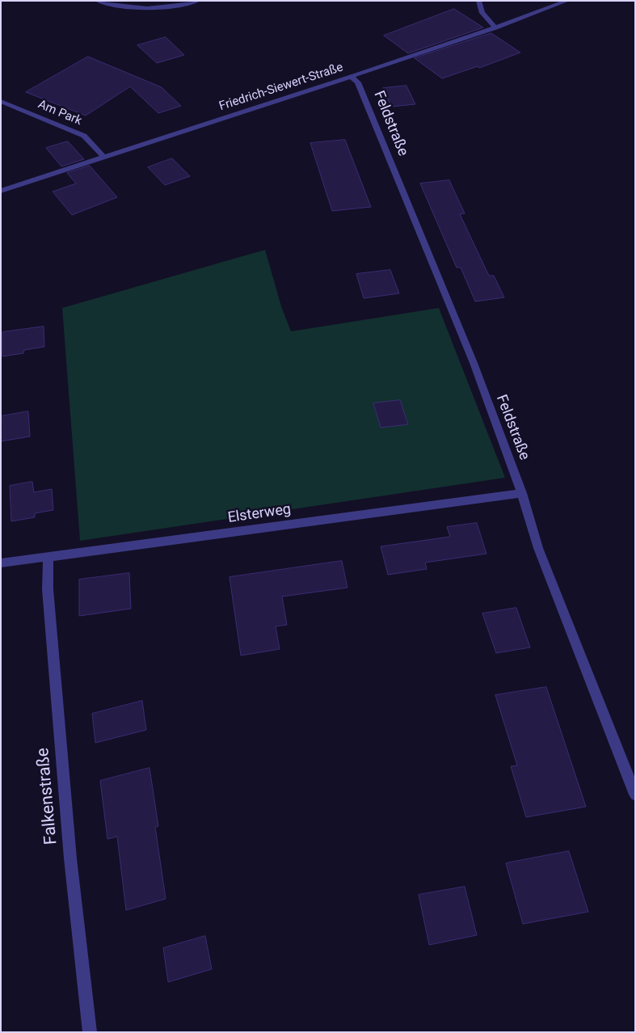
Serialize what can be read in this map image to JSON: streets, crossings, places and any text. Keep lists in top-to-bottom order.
{
  "streets": {
    "street": [
      "Friedrich-Siewert-Straße",
      "Am Park",
      "Feldstraße",
      "Elsterweg",
      "Falkenstraße"
    ]
  },
  "crossings": [
    ["Friedrich-Siewert-Straße", "Am Park"],
    ["Friedrich-Siewert-Straße", "Feldstraße"],
    ["Feldstraße", "Elsterweg"],
    ["Elsterweg", "Falkenstraße"]
  ]
}
